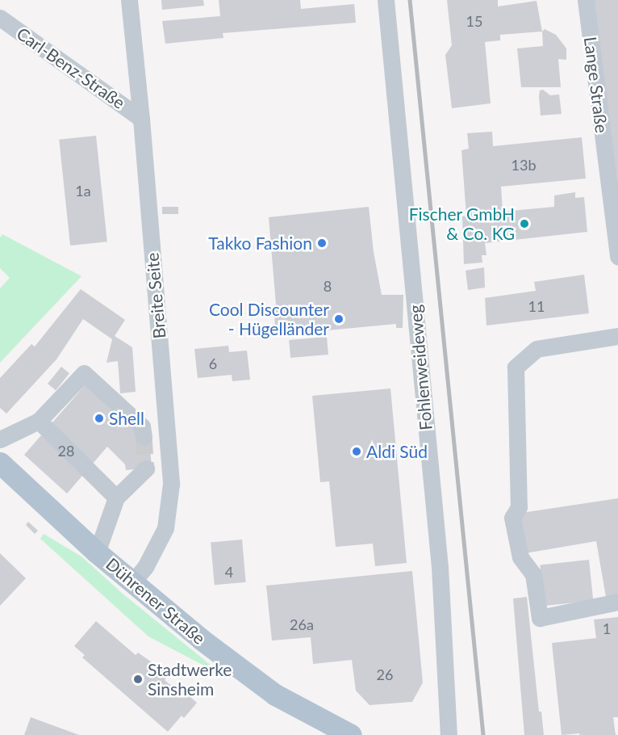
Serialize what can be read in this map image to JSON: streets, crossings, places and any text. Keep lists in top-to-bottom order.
{
  "streets": {
    "main road": ["Dührener Straße"],
    "street": [
      "Carl-Benz-Straße",
      "Lange Straße",
      "Breite Seite",
      "Fohlenweideweg"
    ]
  },
  "crossings": [
    ["Carl-Benz-Straße", "Breite Seite"],
    ["Breite Seite", "Dührener Straße"]
  ],
  "places": [
    "Fischer GmbH & Co. KG",
    "Takko Fashion",
    "Cool Discounter - Hügelländer",
    "Shell",
    "Aldi Süd",
    "Stadtwerke Sinsheim"
  ],
  "house_numbers": [
    "15",
    "13b",
    "1a",
    "8",
    "11",
    "6",
    "28",
    "4",
    "26a",
    "1",
    "26"
  ]
}
